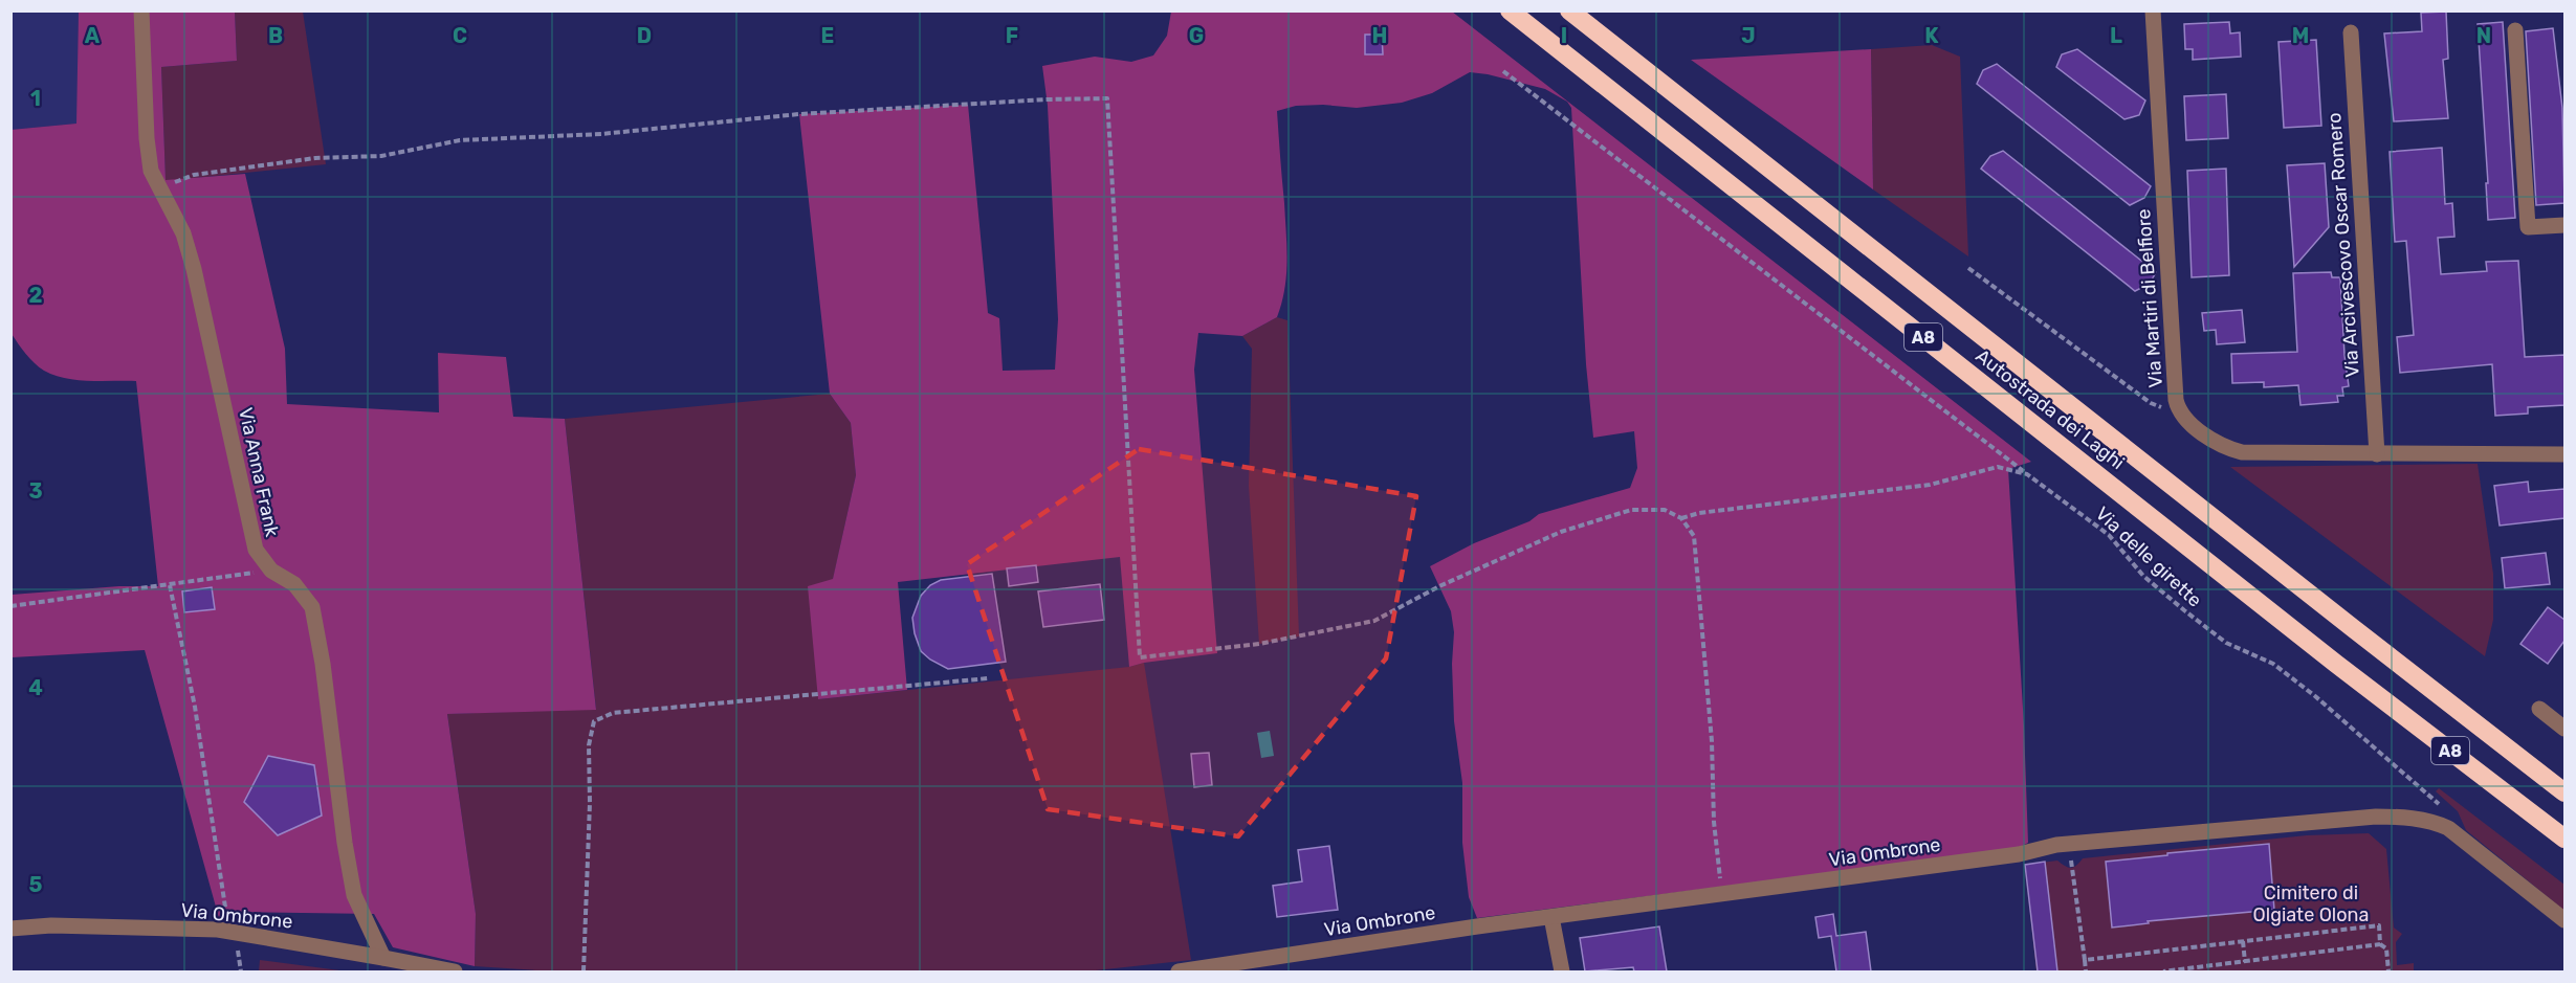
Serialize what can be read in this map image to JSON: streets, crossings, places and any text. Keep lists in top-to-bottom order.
{
  "streets": {
    "highway": ["A8", "Autostrada dei Laghi"],
    "street": [
      "Via Arcivescovo Oscar Romero",
      "Via Martiri di Belfiore",
      "Via Anna Frank",
      "Via Ombrone"
    ],
    "path": ["Via delle girette"]
  },
  "crossings": [
    ["Via Arcivescovo Oscar Romero", "Via Martiri di Belfiore"],
    ["Via Anna Frank", "Via Ombrone"],
    ["Via delle girette", "Via Ombrone"]
  ],
  "parks": ["Cimitero di Olgiate Olona"],
  "grid": {
    "columns": [
      "A",
      "B",
      "C",
      "D",
      "E",
      "F",
      "G",
      "H",
      "I",
      "J",
      "K",
      "L",
      "M",
      "N"
    ],
    "rows": [
      "1",
      "2",
      "3",
      "4",
      "5"
    ]
  }
}
